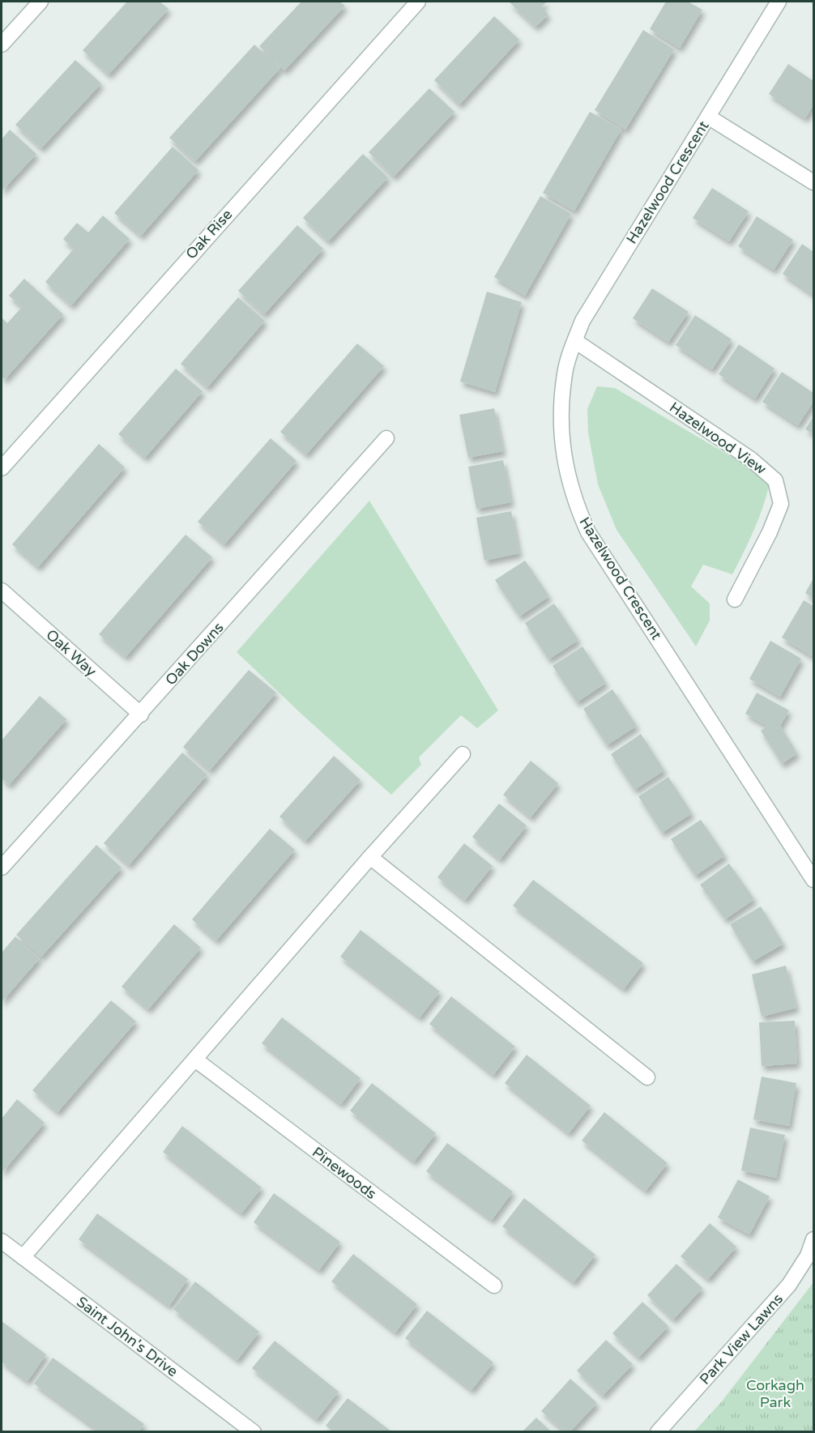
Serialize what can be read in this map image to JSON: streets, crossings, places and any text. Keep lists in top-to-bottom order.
{
  "streets": {
    "street": [
      "Hazelwood Crescent",
      "Oak Rise",
      "Hazelwood View",
      "Oak Way",
      "Oak Downs",
      "Pinewoods",
      "Saint John's Drive",
      "Park View Lawns"
    ]
  },
  "crossings": [
    ["Hazelwood Crescent", "Hazelwood View"],
    ["Oak Way", "Oak Downs"]
  ],
  "parks": ["Corkagh Park"]
}
